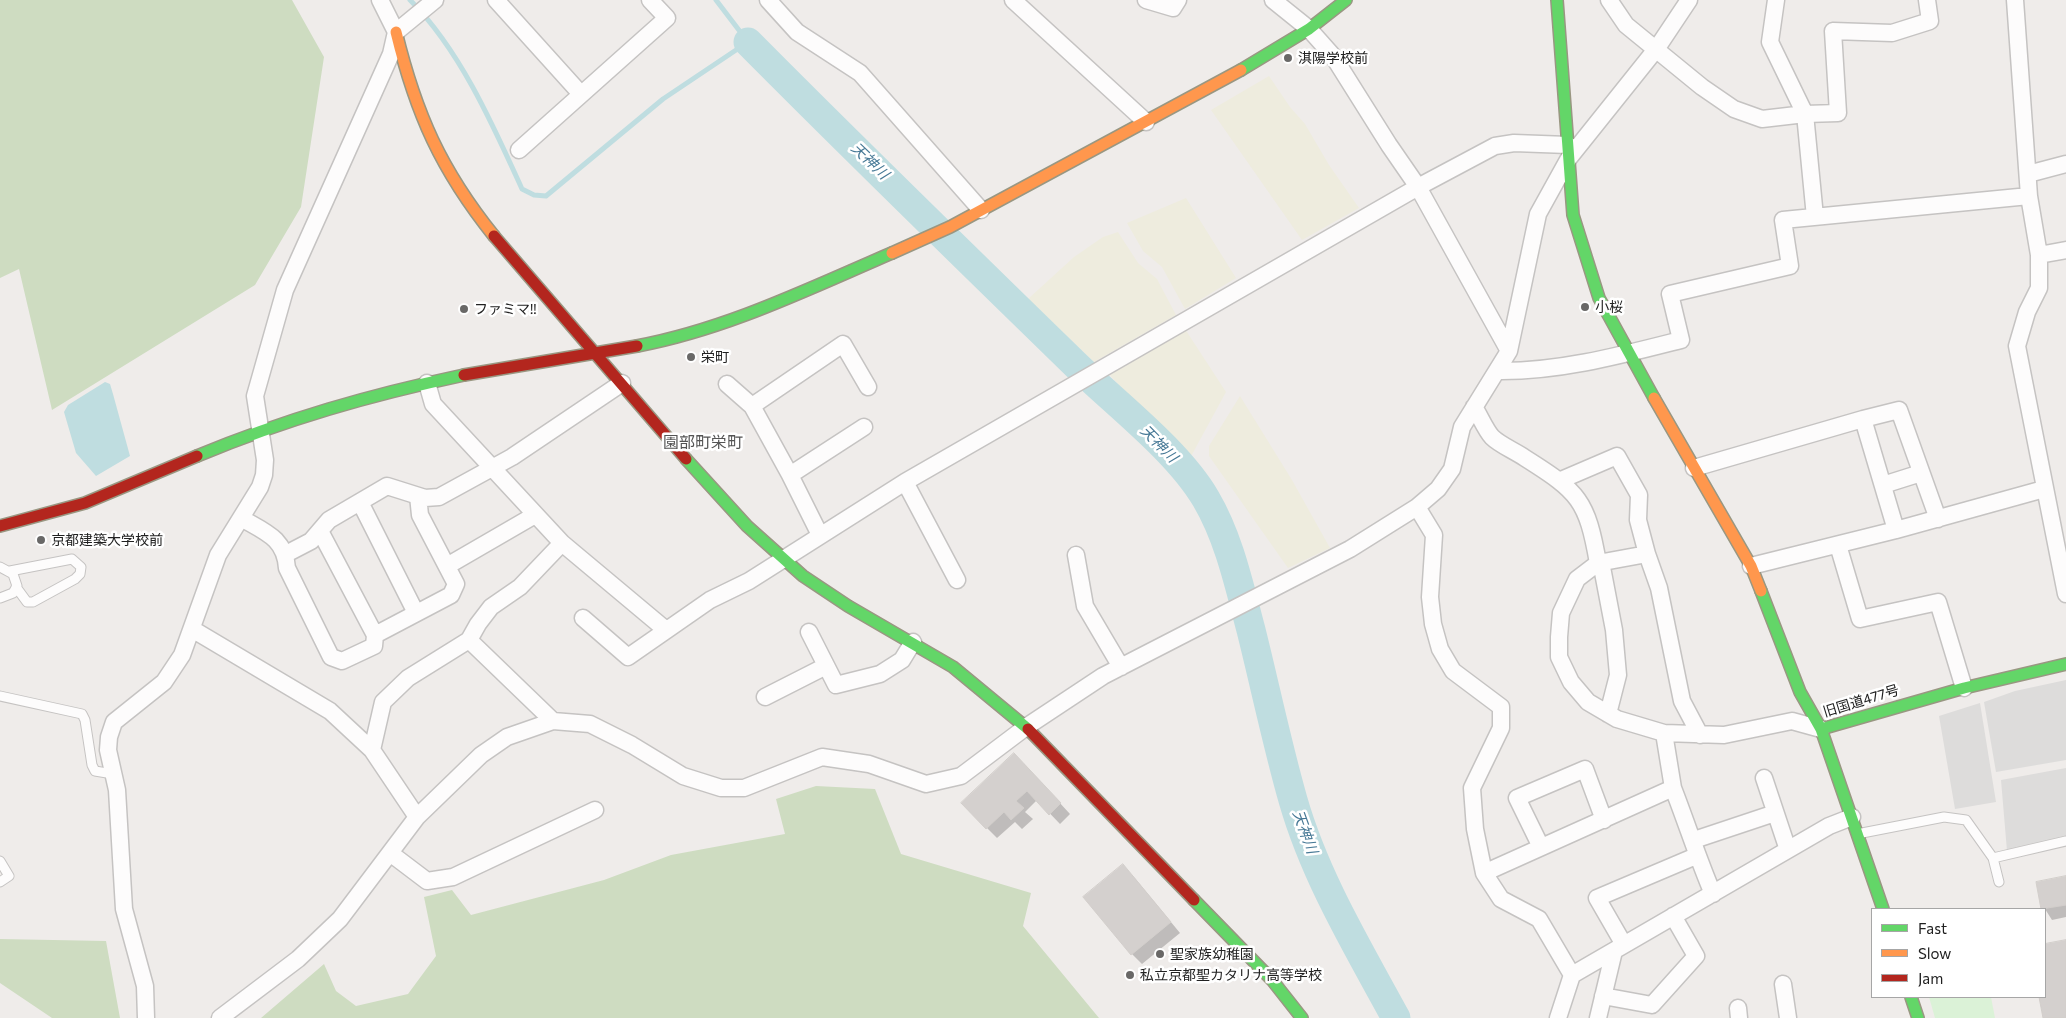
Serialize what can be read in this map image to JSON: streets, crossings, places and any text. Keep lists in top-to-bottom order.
{
  "streets": {
    "street": ["旧国道477号"]
  },
  "districts": ["園部町栄町"],
  "water": ["天神川"],
  "places": [
    "淇陽学校前",
    "小桜",
    "ファミマ!!",
    "栄町",
    "京都建築大学校前",
    "聖家族幼稚園",
    "私立京都聖カタリナ高等学校"
  ],
  "legend": ["Fast", "Slow", "Jam"]
}
